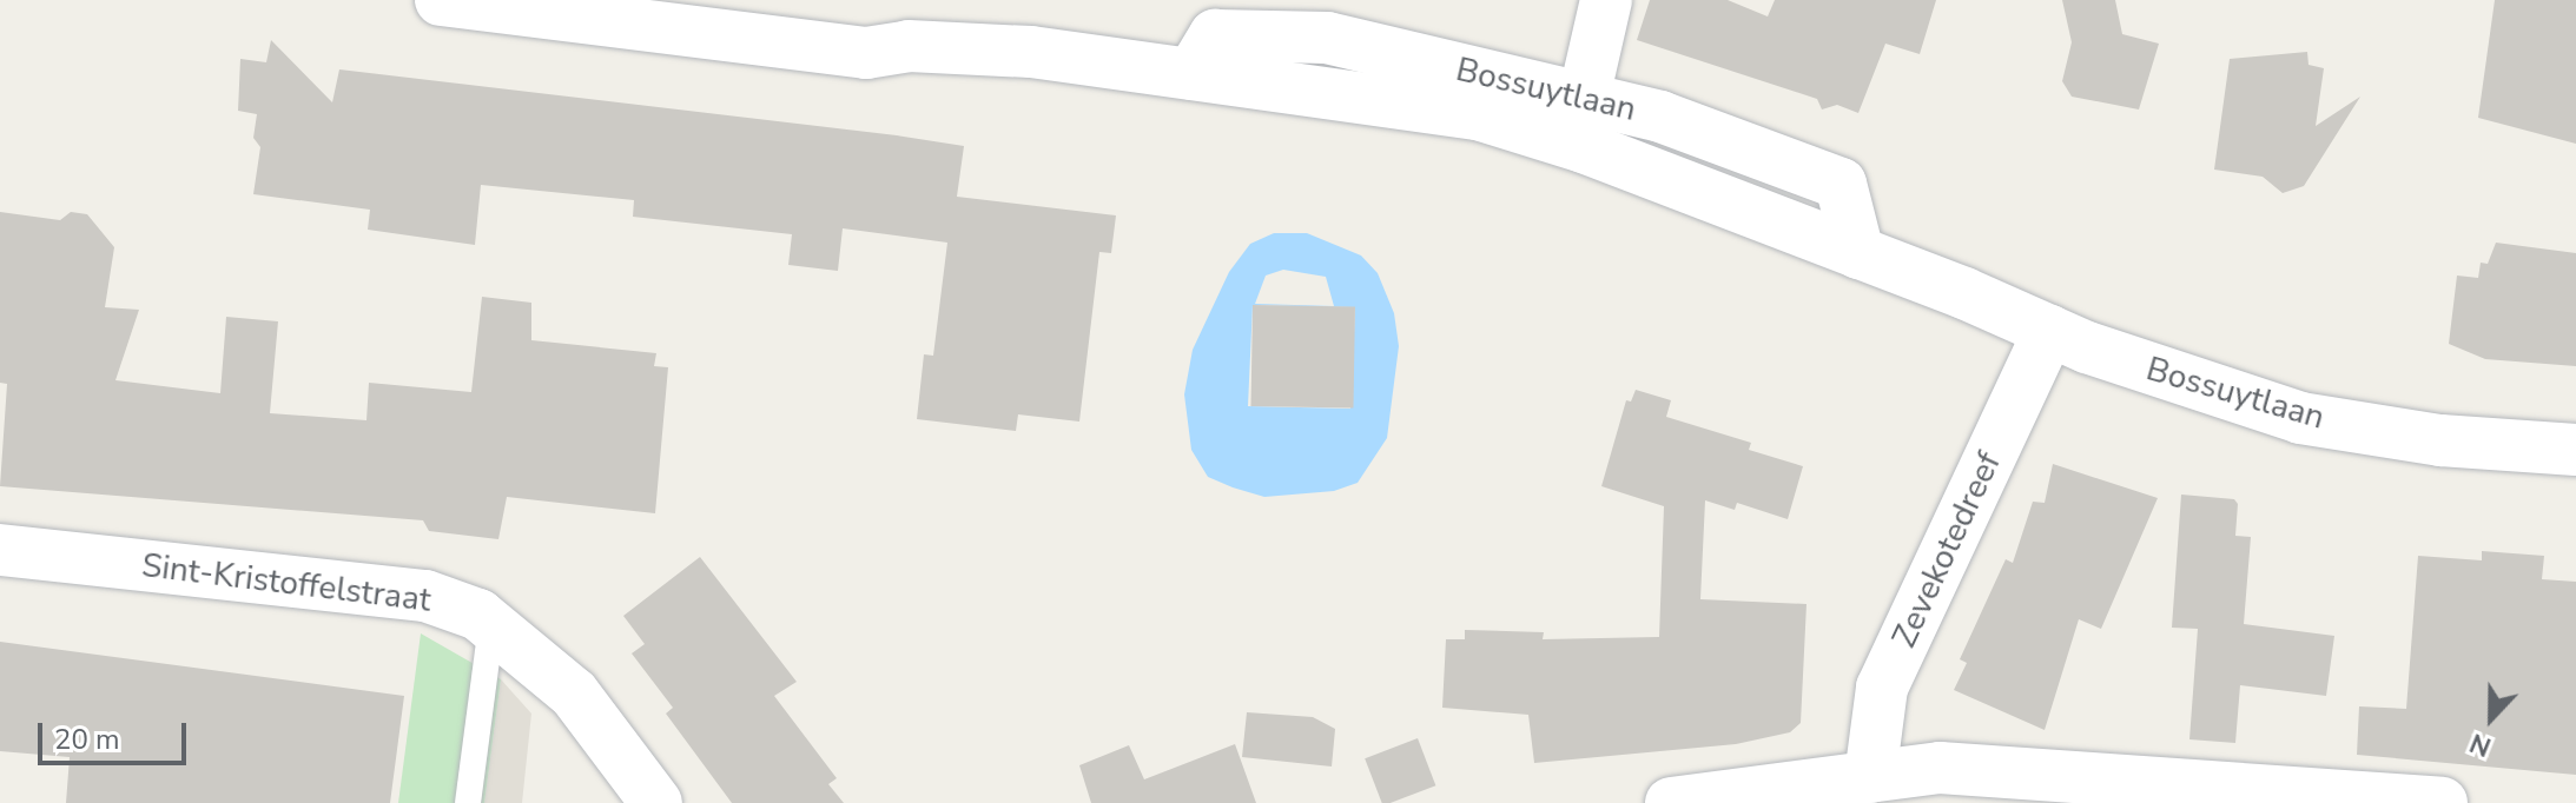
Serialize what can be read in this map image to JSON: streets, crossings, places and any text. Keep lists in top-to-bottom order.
{
  "streets": {
    "street": ["Bossuytlaan", "Zevekotedreef", "Sint-Kristoffelstraat"]
  },
  "crossings": [
    ["Bossuytlaan", "Zevekotedreef"]
  ],
  "scale_bar": "20 m",
  "north": "bottom"
}
